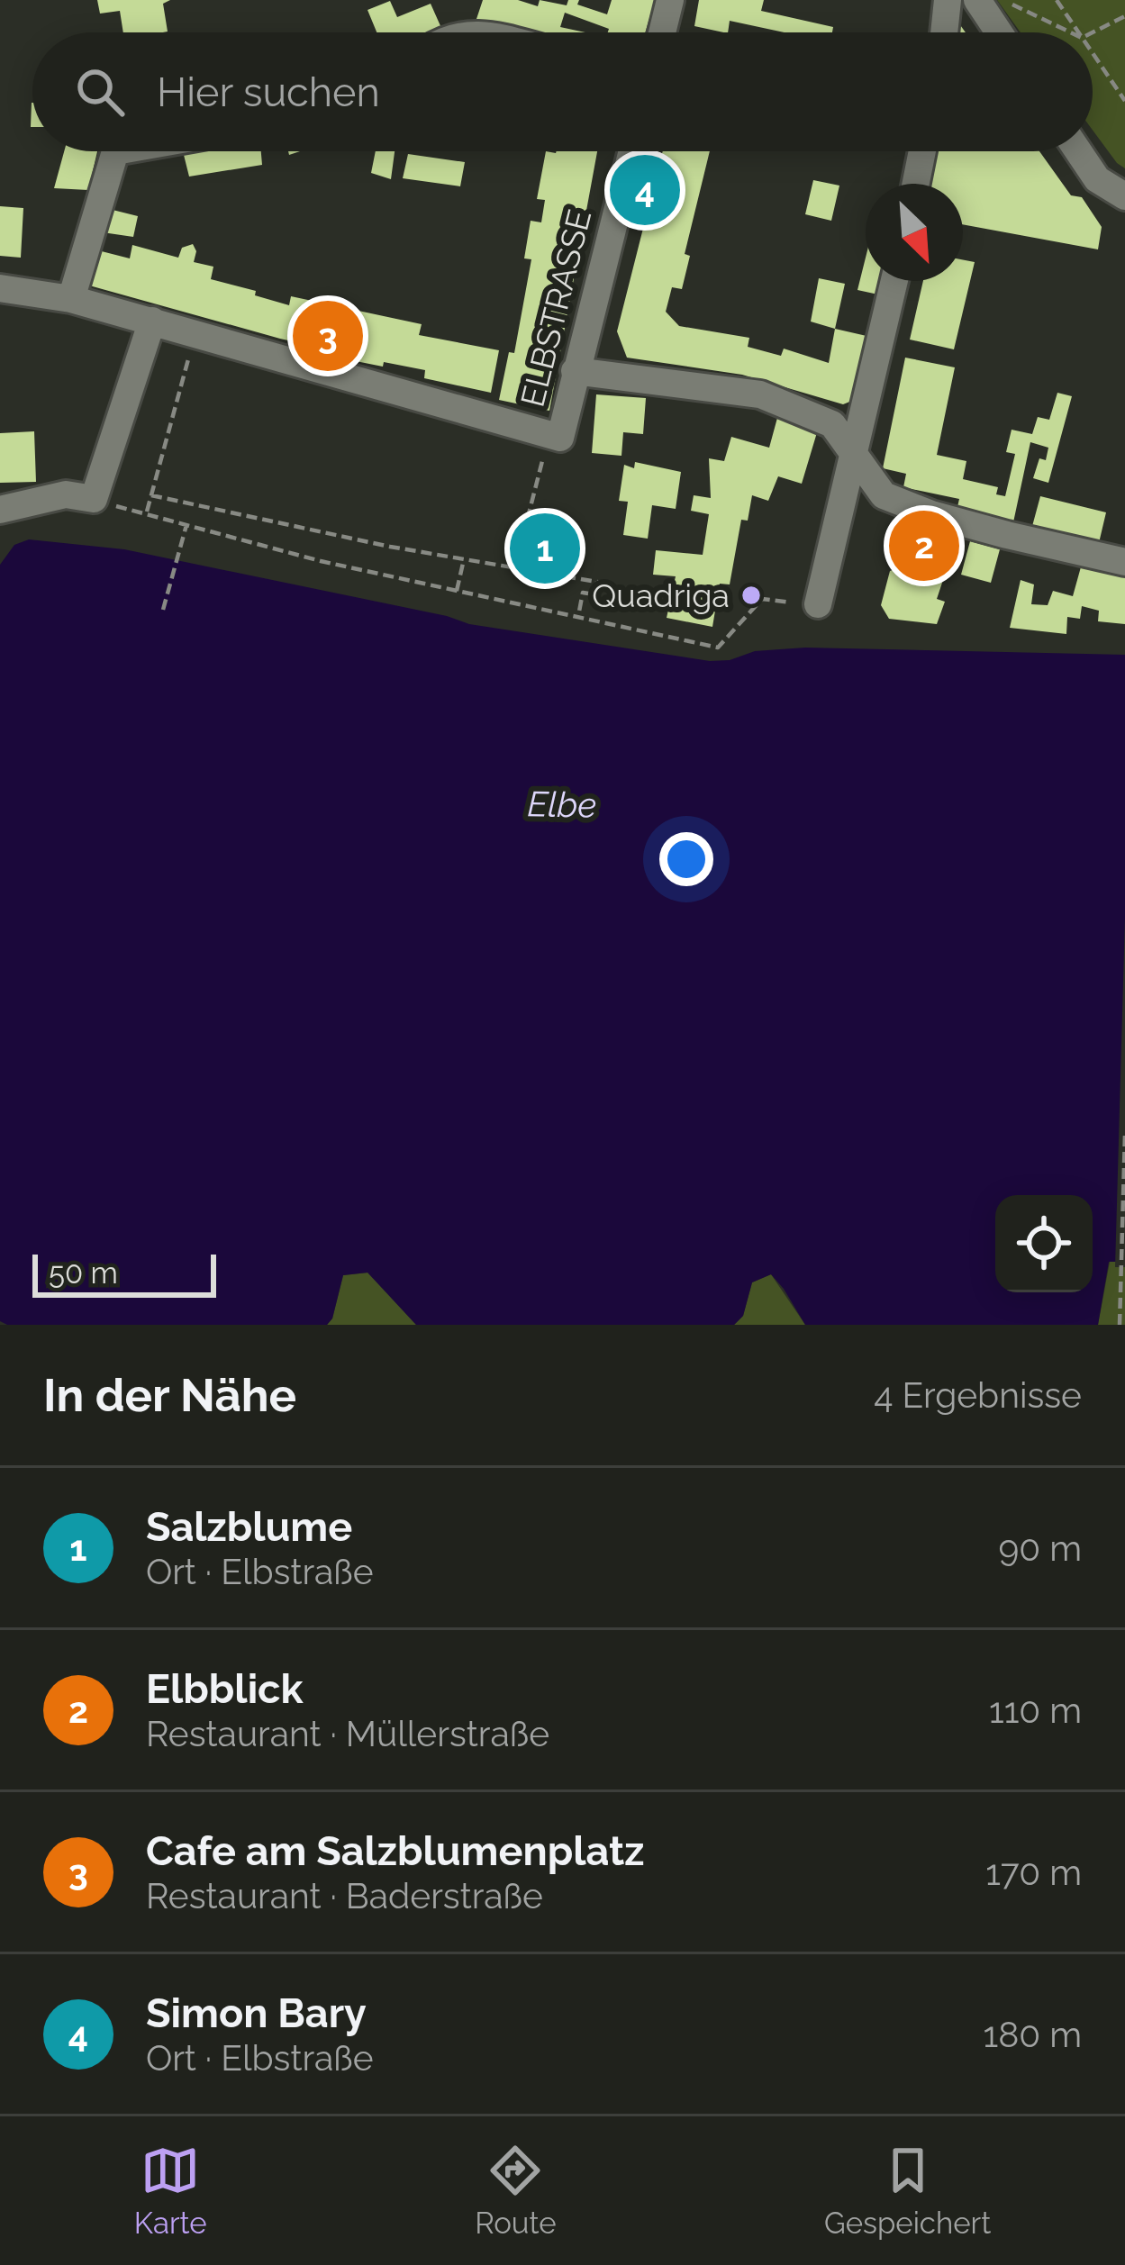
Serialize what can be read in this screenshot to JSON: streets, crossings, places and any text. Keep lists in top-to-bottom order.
{
  "streets": {
    "street": ["ELBSTRASSE"]
  },
  "water": ["Elbe"],
  "places": ["Quadriga"],
  "scale_bar": "50 m",
  "north": "bottom right",
  "page": {
    "search": "Hier suchen",
    "pins": [
      "4",
      "3",
      "2",
      "1"
    ],
    "scale": "50 m",
    "heading": ["In der Nähe", "4 Ergebnisse"],
    "list": [
      {
        "mark": "1",
        "name": "Salzblume",
        "note": "Ort · Elbstraße",
        "value": "90 m"
      },
      {
        "mark": "2",
        "name": "Elbblick",
        "note": "Restaurant · Müllerstraße",
        "value": "110 m"
      },
      {
        "mark": "3",
        "name": "Cafe am Salzblumenplatz",
        "note": "Restaurant · Baderstraße",
        "value": "170 m"
      },
      {
        "mark": "4",
        "name": "Simon Bary",
        "note": "Ort · Elbstraße",
        "value": "180 m"
      }
    ],
    "nav": ["Karte", "Route", "Gespeichert"]
  }
}
